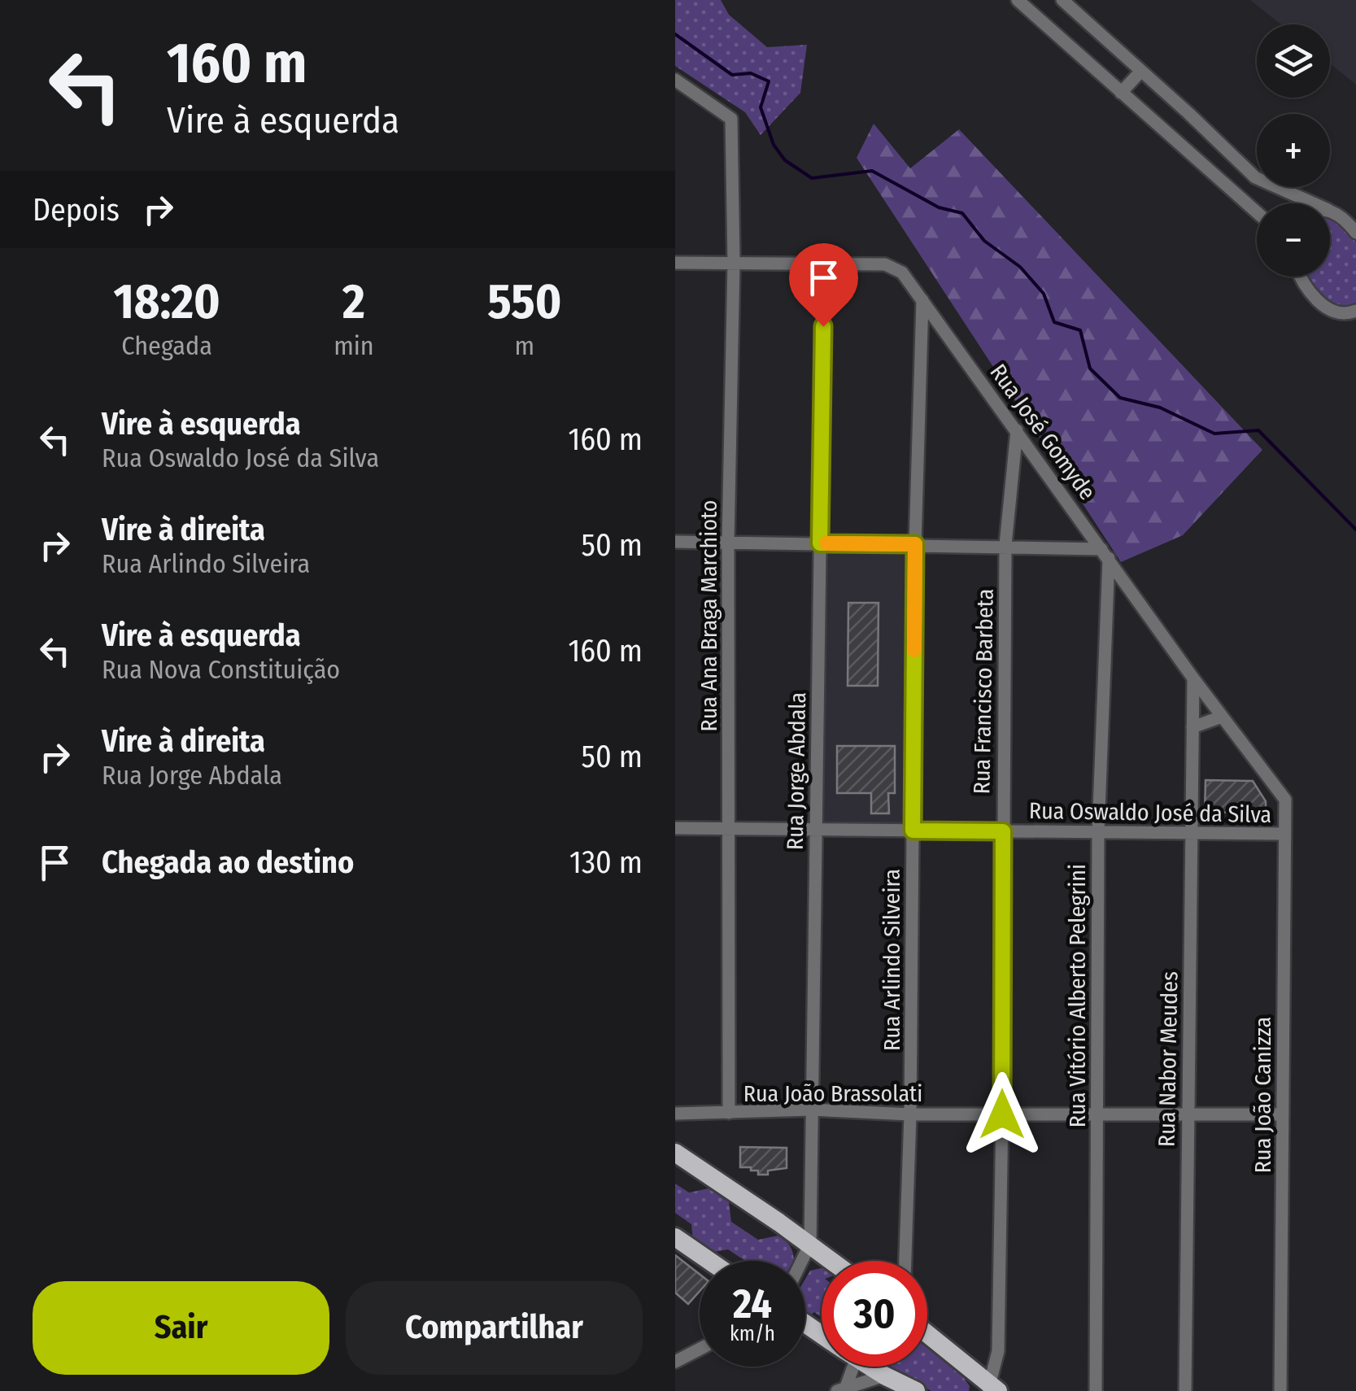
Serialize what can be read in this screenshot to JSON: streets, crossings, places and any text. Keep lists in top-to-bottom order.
{
  "streets": {
    "street": [
      "Rua José Gomyde",
      "Rua Ana Braga Marchioto",
      "Rua Francisco Barbeta",
      "Rua Jorge Abdala",
      "Rua Oswaldo José da Silva",
      "Rua Arlindo Silveira",
      "Rua Vitório Alberto Pelegrini",
      "Rua Nabor Meudes",
      "Rua João Brassolati",
      "Rua João Canizza"
    ]
  },
  "crossings": [
    ["Rua José Gomyde", "Rua Ana Braga Marchioto"],
    ["Rua José Gomyde", "Rua Francisco Barbeta"],
    ["Rua José Gomyde", "Rua Jorge Abdala"],
    ["Rua José Gomyde", "Rua Arlindo Silveira"],
    ["Rua José Gomyde", "Rua Vitório Alberto Pelegrini"],
    ["Rua José Gomyde", "Rua Nabor Meudes"],
    ["Rua José Gomyde", "Rua João Canizza"],
    ["Rua Ana Braga Marchioto", "Rua Oswaldo José da Silva"],
    ["Rua Ana Braga Marchioto", "Rua João Brassolati"],
    ["Rua Francisco Barbeta", "Rua Oswaldo José da Silva"],
    ["Rua Francisco Barbeta", "Rua João Brassolati"],
    ["Rua Jorge Abdala", "Rua Oswaldo José da Silva"],
    ["Rua Jorge Abdala", "Rua João Brassolati"],
    ["Rua Oswaldo José da Silva", "Rua Arlindo Silveira"],
    ["Rua Oswaldo José da Silva", "Rua Vitório Alberto Pelegrini"],
    ["Rua Oswaldo José da Silva", "Rua Nabor Meudes"],
    ["Rua Oswaldo José da Silva", "Rua João Canizza"],
    ["Rua Arlindo Silveira", "Rua João Brassolati"],
    ["Rua Vitório Alberto Pelegrini", "Rua João Brassolati"],
    ["Rua Nabor Meudes", "Rua João Brassolati"],
    ["Rua João Brassolati", "Rua João Canizza"]
  ],
  "page": {
    "turn": ["160 m", "Vire à esquerda"],
    "map_buttons": ["+", "−"],
    "then": "Depois",
    "eta": [
      "18:20",
      "Chegada",
      "2",
      "min",
      "550",
      "m"
    ],
    "list": [
      {
        "name": "Vire à esquerda",
        "note": "Rua Oswaldo José da Silva",
        "value": "160 m"
      },
      {
        "name": "Vire à direita",
        "note": "Rua Arlindo Silveira",
        "value": "50 m"
      },
      {
        "name": "Vire à esquerda",
        "note": "Rua Nova Constituição",
        "value": "160 m"
      },
      {
        "name": "Vire à direita",
        "note": "Rua Jorge Abdala",
        "value": "50 m"
      },
      {
        "name": "Chegada ao destino",
        "value": "130 m"
      }
    ],
    "speed": "24 km/h",
    "limit": "30",
    "buttons": ["Sair", "Compartilhar"]
  }
}
